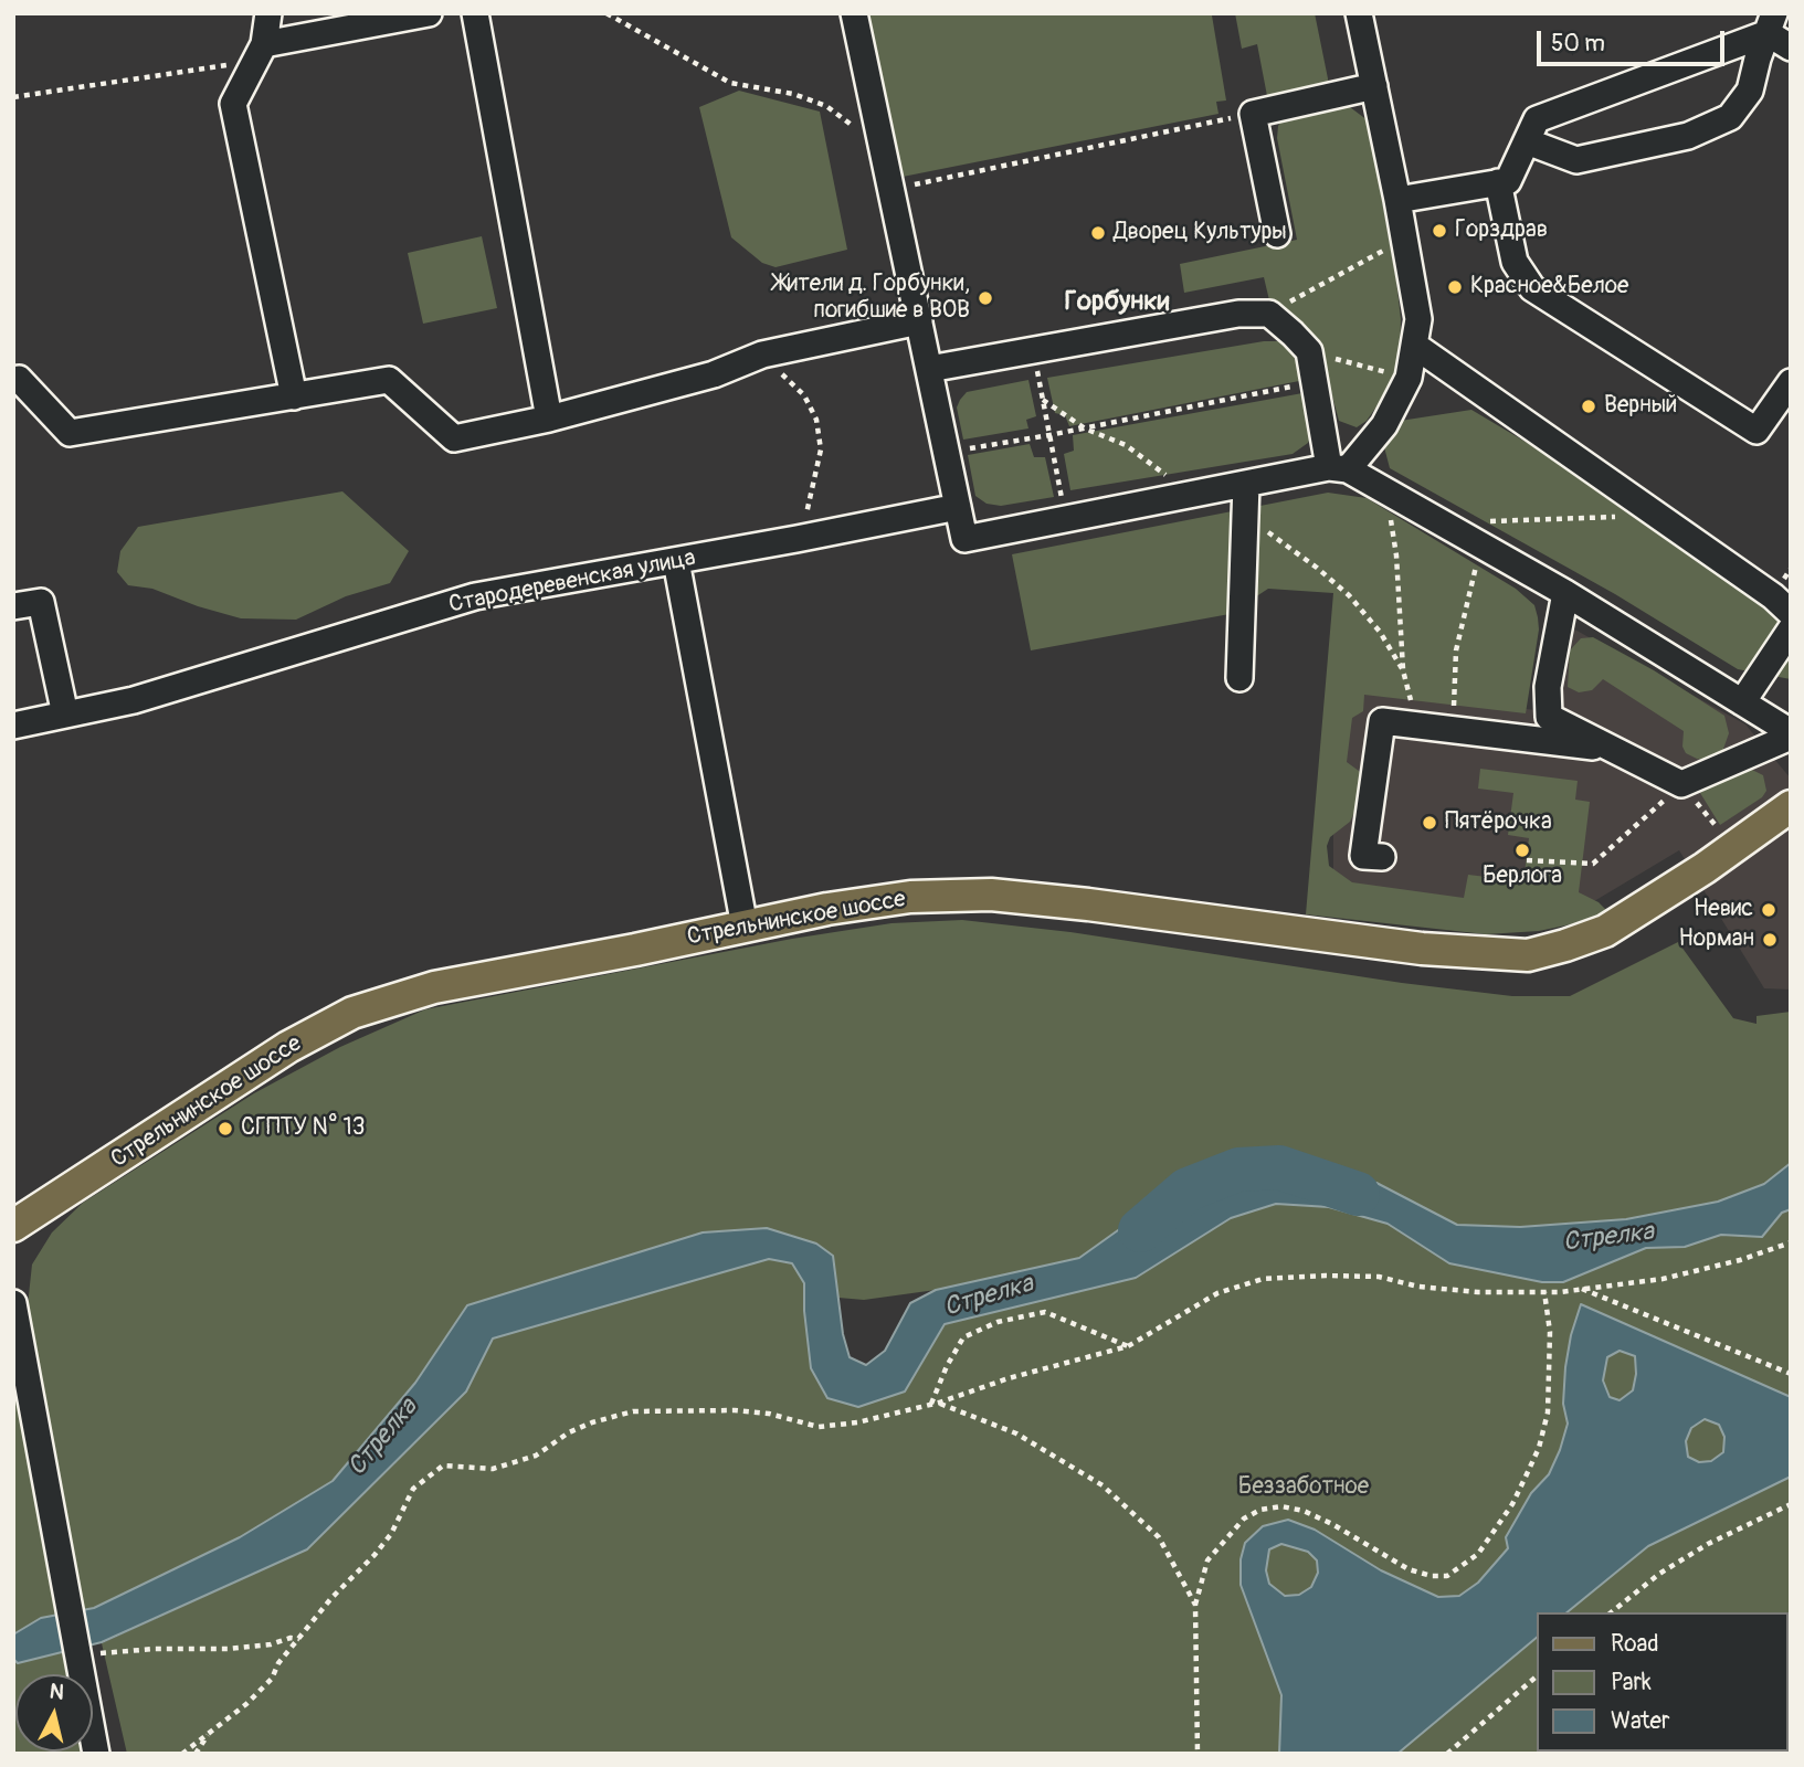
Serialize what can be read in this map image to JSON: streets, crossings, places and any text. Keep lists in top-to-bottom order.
{
  "streets": {
    "main road": ["Стрельнинское шоссе"],
    "street": ["Стародеревенская улица"]
  },
  "districts": ["Горбунки"],
  "water": ["Стрелка"],
  "parks": ["Беззаботное"],
  "places": [
    "Горздрав",
    "Дворец Культуры",
    "Красное&Белое",
    "Жители д. Горбунки, погибшие в ВОВ",
    "Верный",
    "Пятёрочка",
    "Берлога",
    "Невис",
    "Норман",
    "СГПТУ N⁰ 13"
  ],
  "legend": ["Road", "Park", "Water"],
  "scale_bar": "50 m",
  "north": "top"
}
